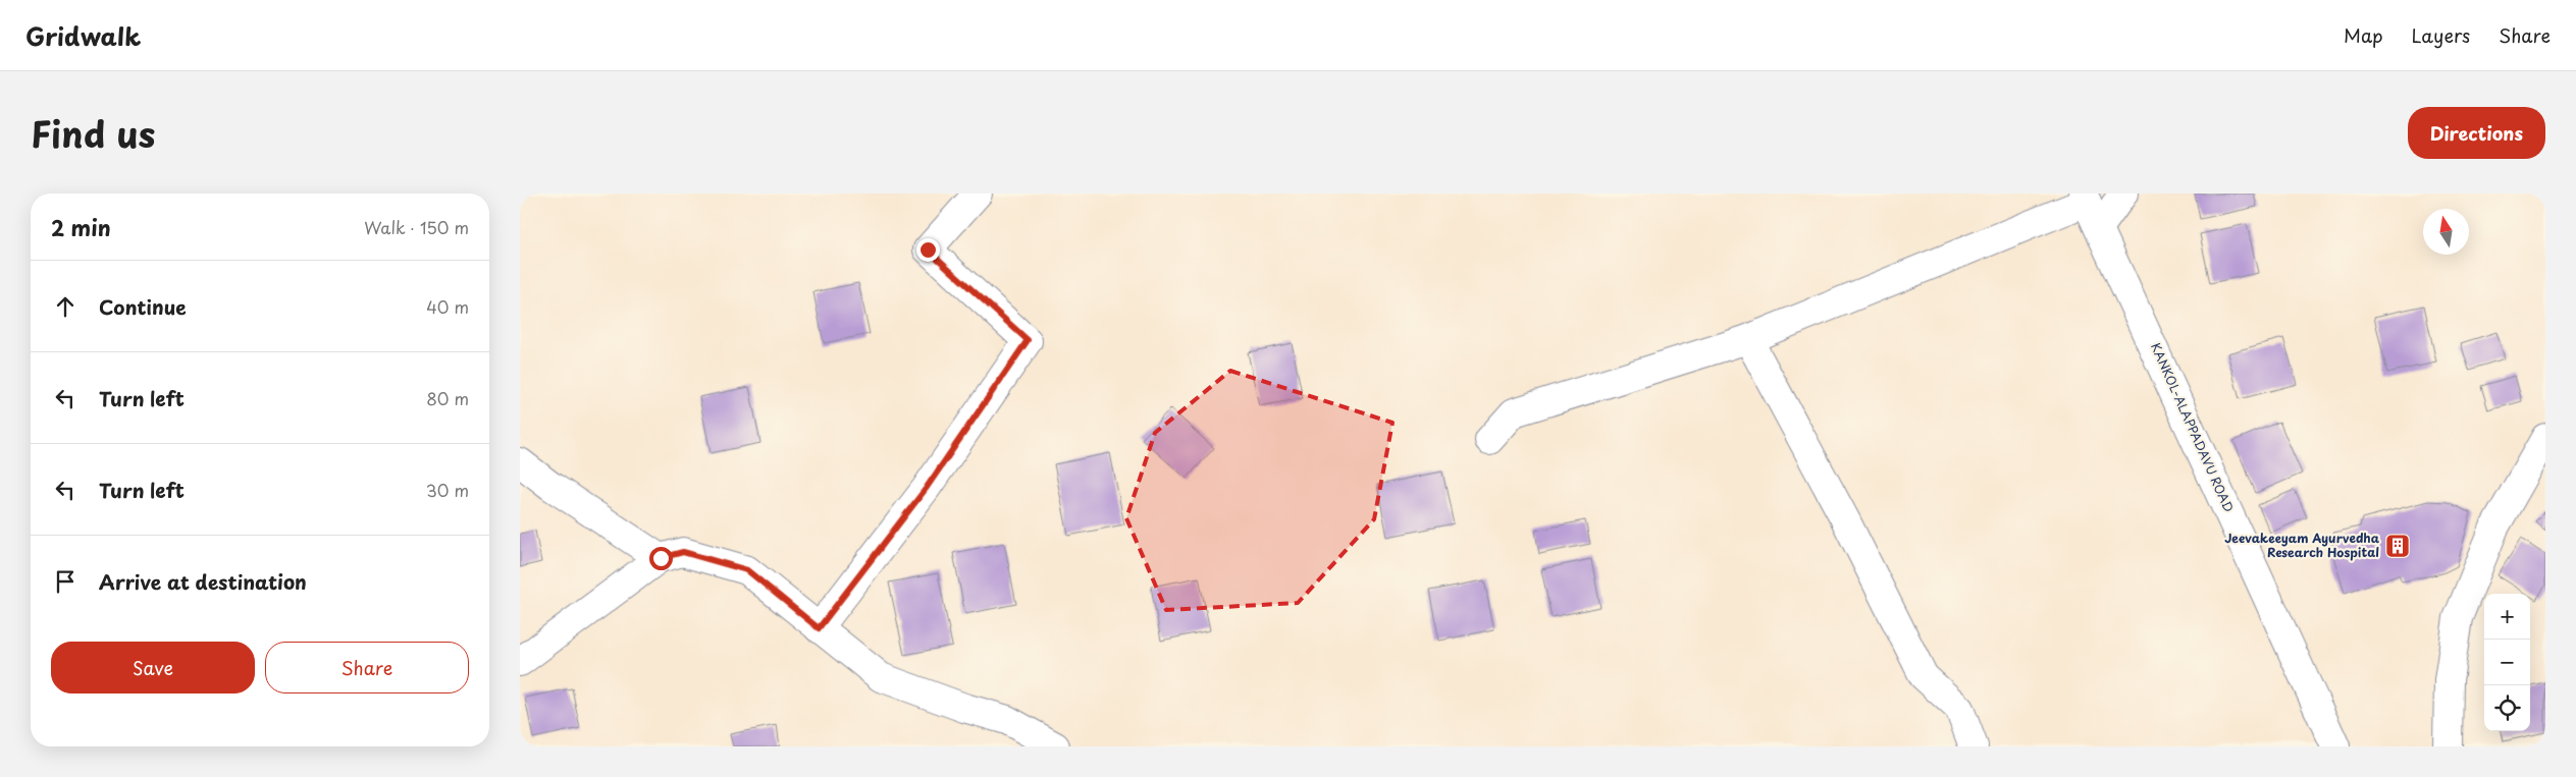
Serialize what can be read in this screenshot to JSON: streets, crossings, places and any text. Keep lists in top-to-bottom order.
{
  "streets": {
    "street": ["KANKOL-ALAPPADAVU ROAD"]
  },
  "places": {
    "building": ["Jeevakeeyam Ayurvedha Research Hospital"]
  },
  "north": "top",
  "page": {
    "header": "Gridwalk",
    "nav": ["Map", "Layers", "Share"],
    "title": "Find us",
    "buttons": [
      "Directions",
      ["Save", "Share"]
    ],
    "heading": ["2 min", "Walk · 150 m"],
    "list": [
      ["Continue", "40 m"],
      ["Turn left", "80 m"],
      ["Turn left", "30 m"],
      "Arrive at destination"
    ],
    "map_buttons": ["+", "−"]
  }
}
